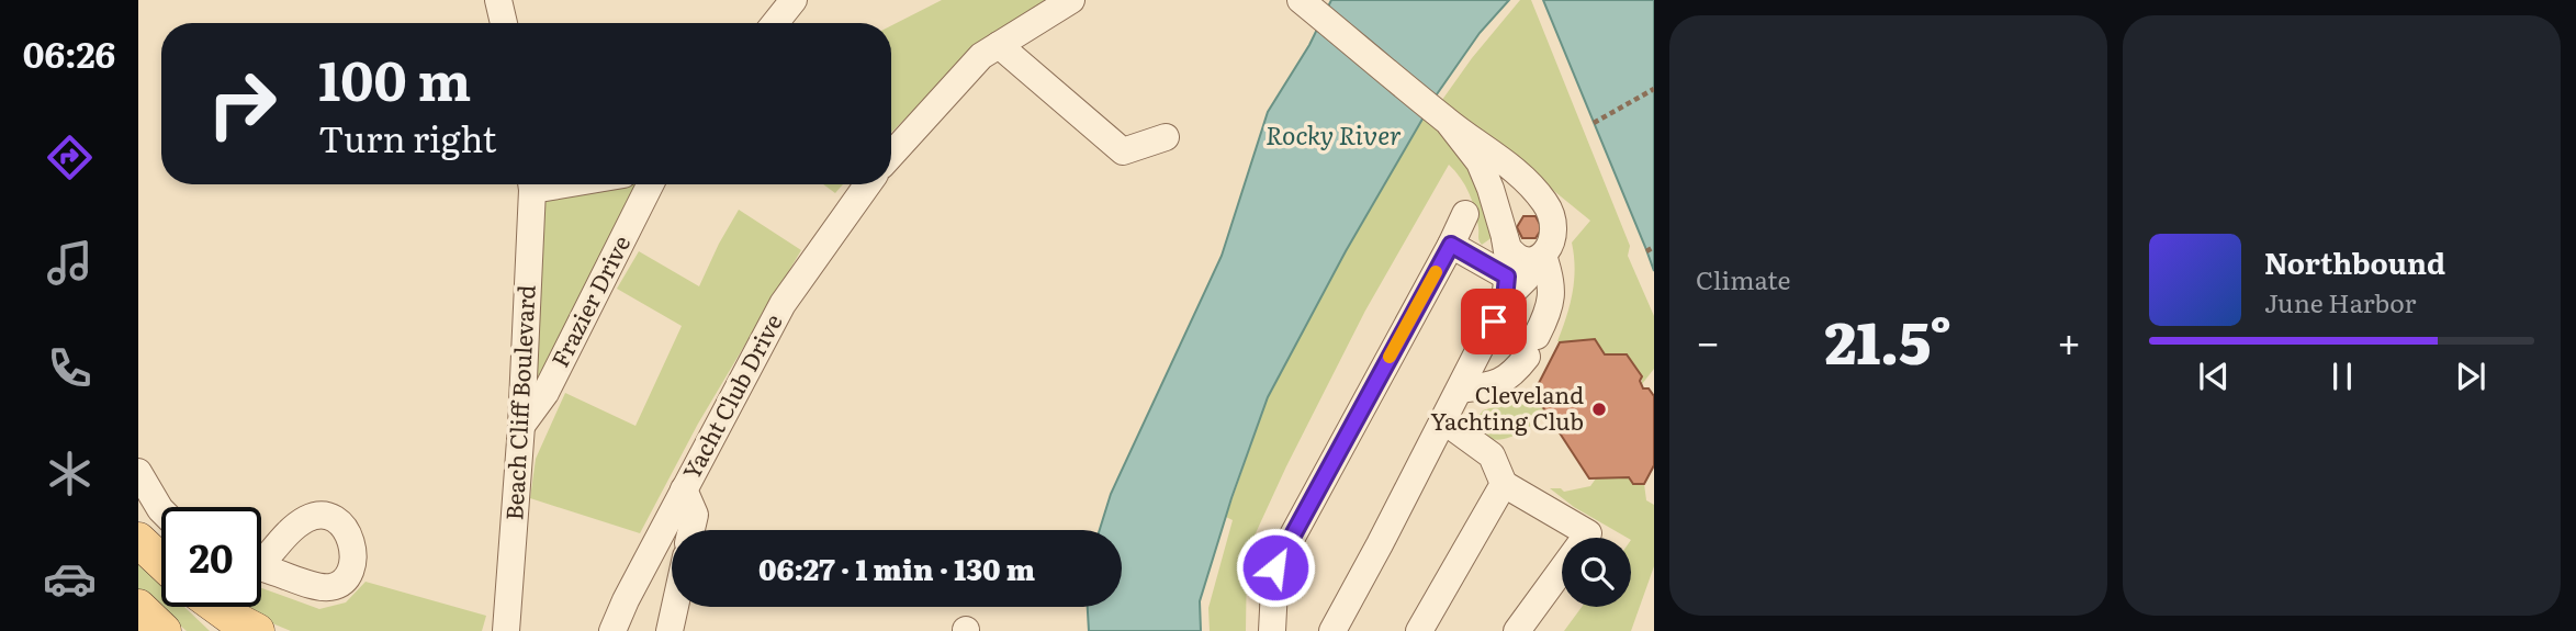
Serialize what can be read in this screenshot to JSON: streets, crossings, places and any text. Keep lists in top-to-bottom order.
{
  "streets": {
    "street": ["Frazier Drive", "Yacht Club Drive", "Beach Cliff Boulevard"]
  },
  "crossings": [
    ["Frazier Drive", "Beach Cliff Boulevard"]
  ],
  "water": ["Rocky River"],
  "places": ["Cleveland Yachting Club"],
  "page": {
    "tabs": "06:26",
    "tile": "Climate",
    "turn": ["100 m", "Turn right"],
    "song": ["Northbound", "June Harbor"],
    "heat": ["−", "21.5°", "+"],
    "limit": "20",
    "trip": "06:27 · 1 min · 130 m"
  }
}
